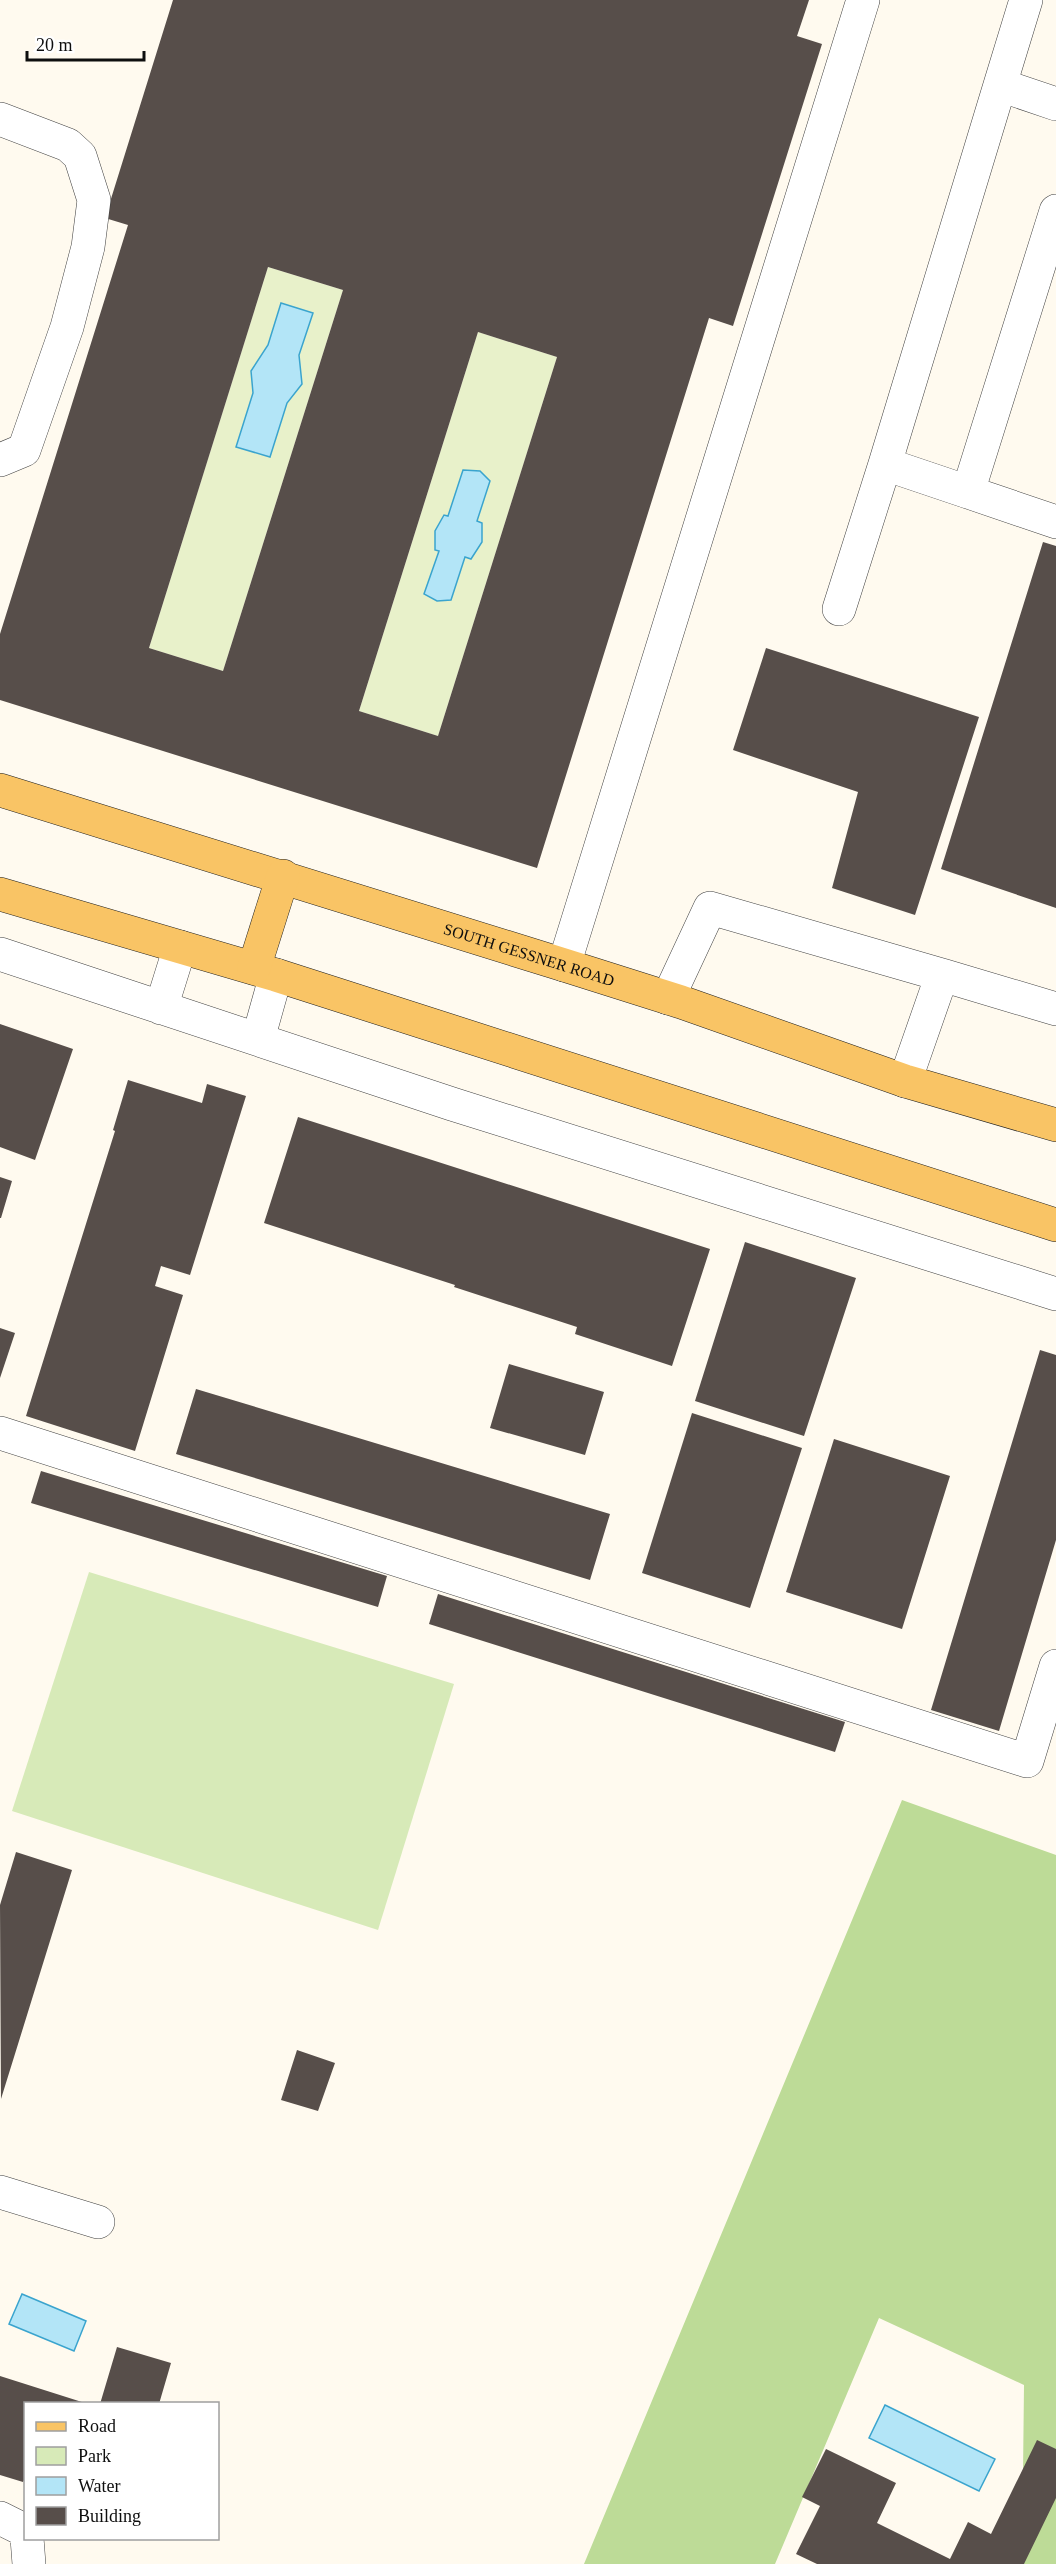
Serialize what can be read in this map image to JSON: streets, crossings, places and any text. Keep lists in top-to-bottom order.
{
  "streets": {
    "main road": ["SOUTH GESSNER ROAD"]
  },
  "legend": [
    "Road",
    "Park",
    "Water",
    "Building"
  ],
  "scale_bar": "20 m"
}
